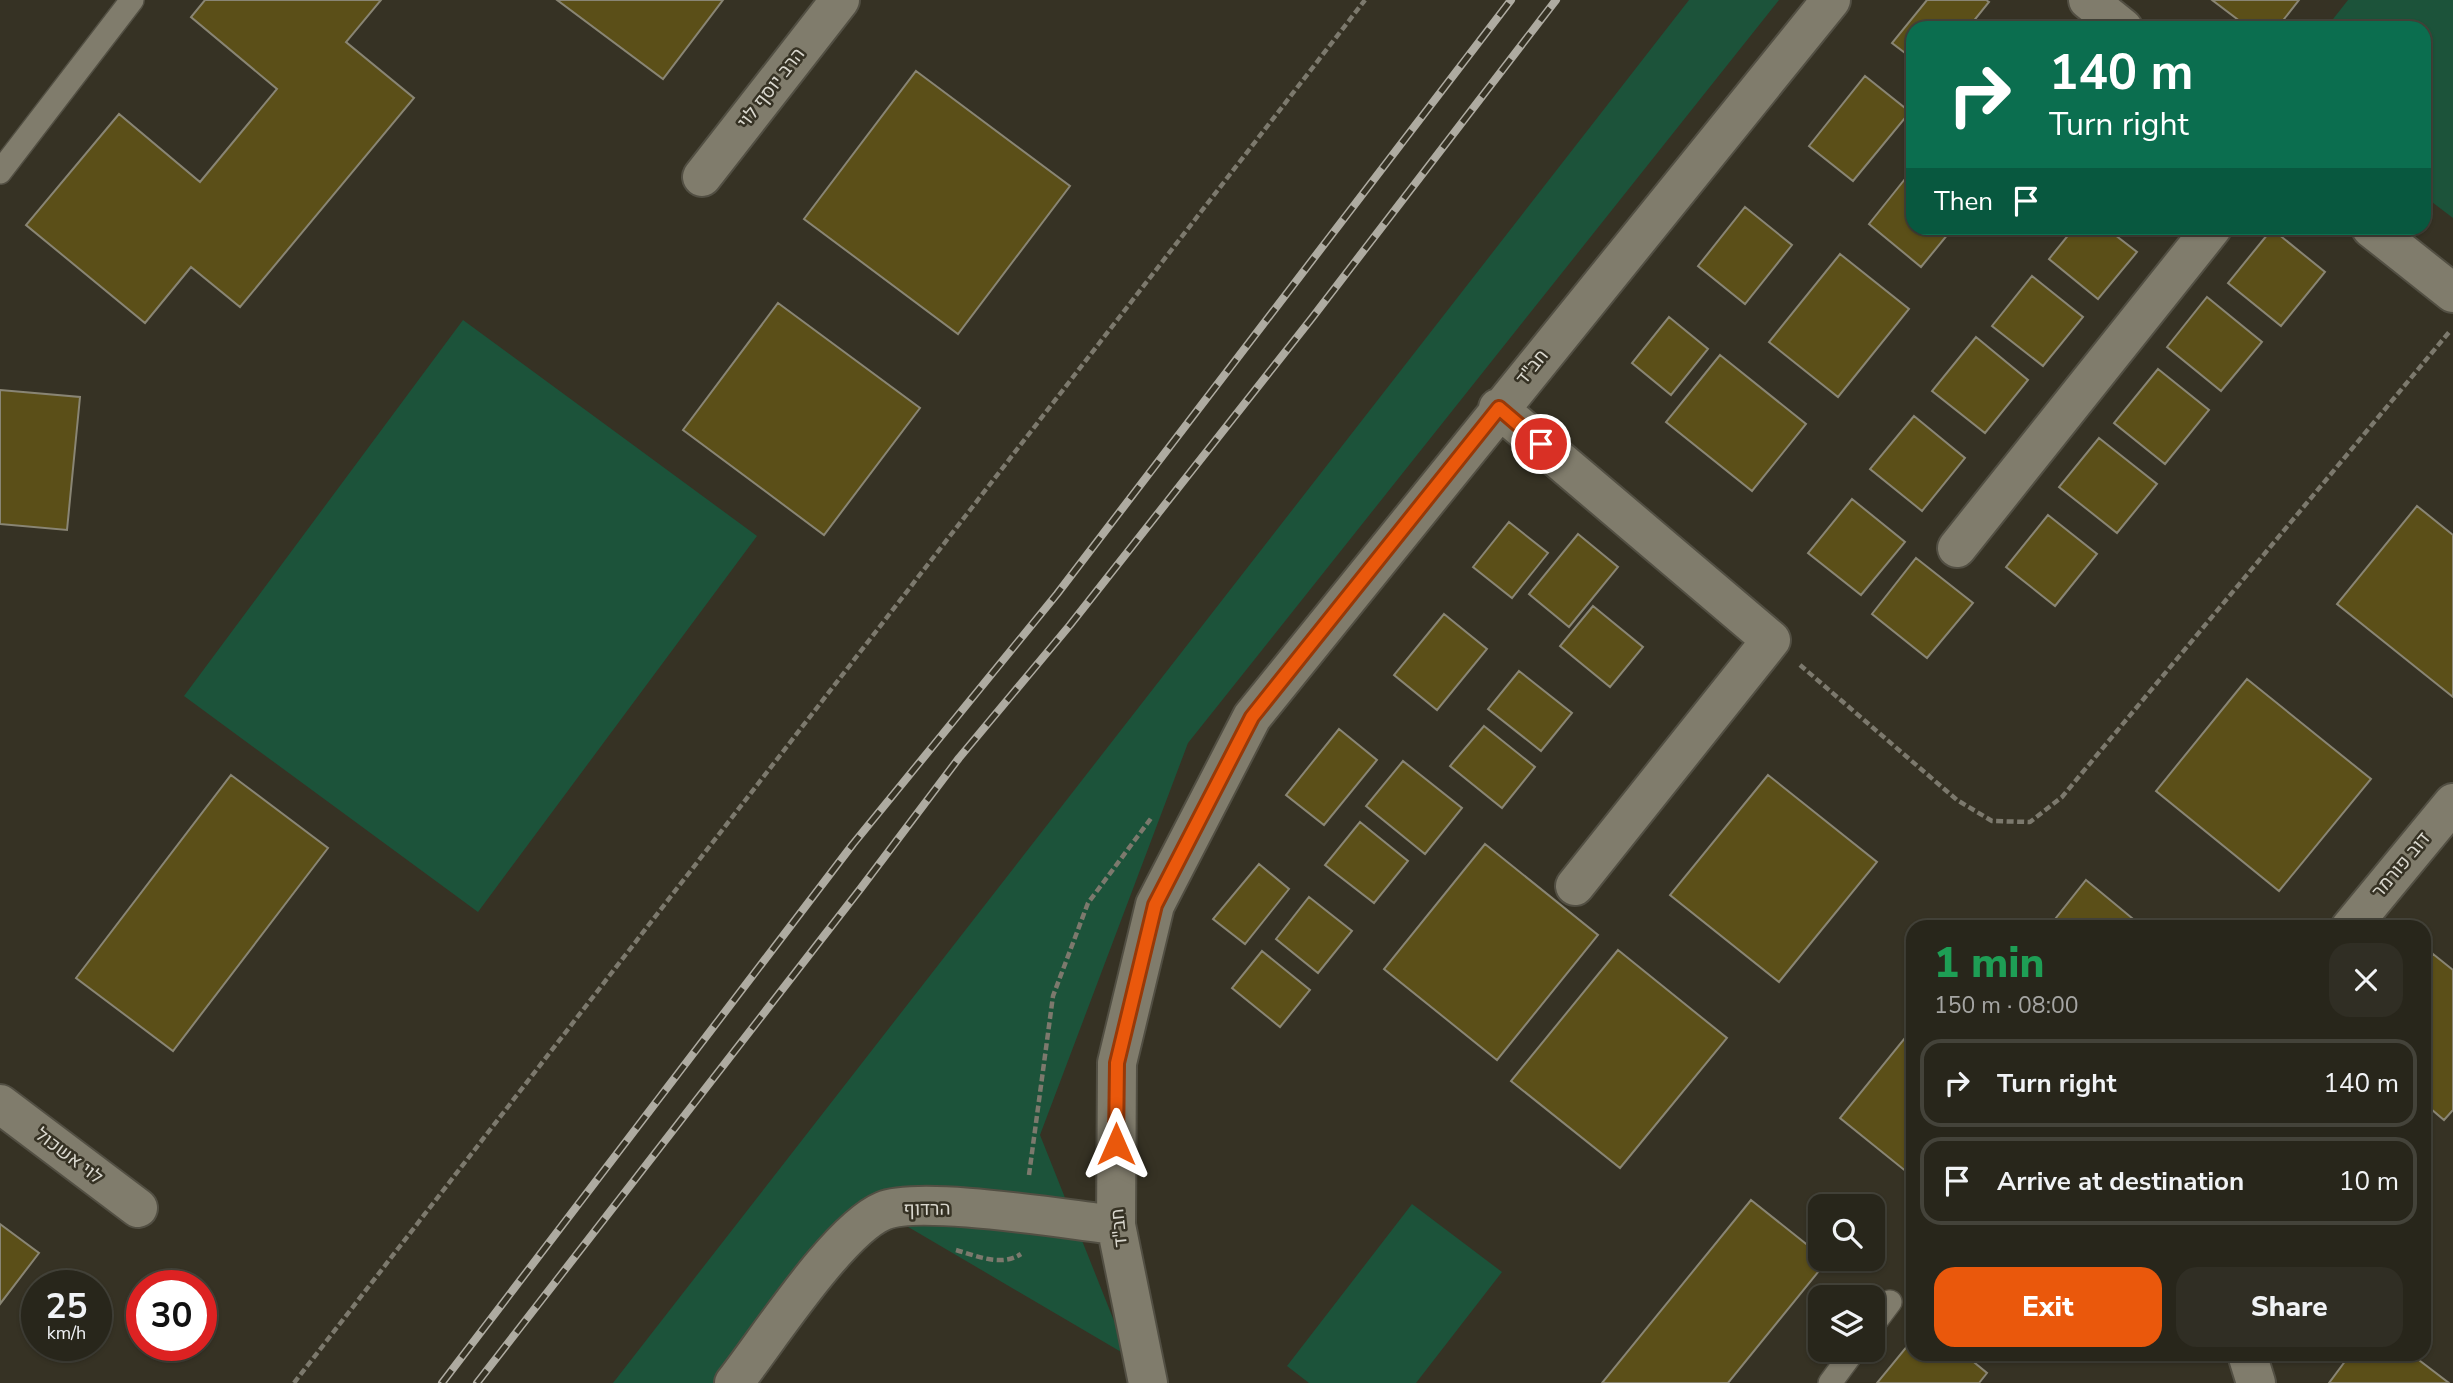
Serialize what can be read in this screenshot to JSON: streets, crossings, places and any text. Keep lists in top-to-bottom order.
{
  "streets": {
    "street": [
      "הרב יוסף לוי",
      "חב\"ד",
      "דוב פורמר",
      "לוי אשכול",
      "הרדוף"
    ]
  },
  "crossings": [
    ["חב\"ד", "הרדוף"]
  ],
  "page": {
    "turn": ["140 m", "Turn right"],
    "then": "Then",
    "heading": ["1 min", "150 m · 08:00"],
    "list": [
      {
        "name": "Turn right",
        "value": "140 m"
      },
      {
        "name": "Arrive at destination",
        "value": "10 m"
      }
    ],
    "buttons": ["Exit", "Share"],
    "speed": "25 km/h",
    "limit": "30"
  }
}
